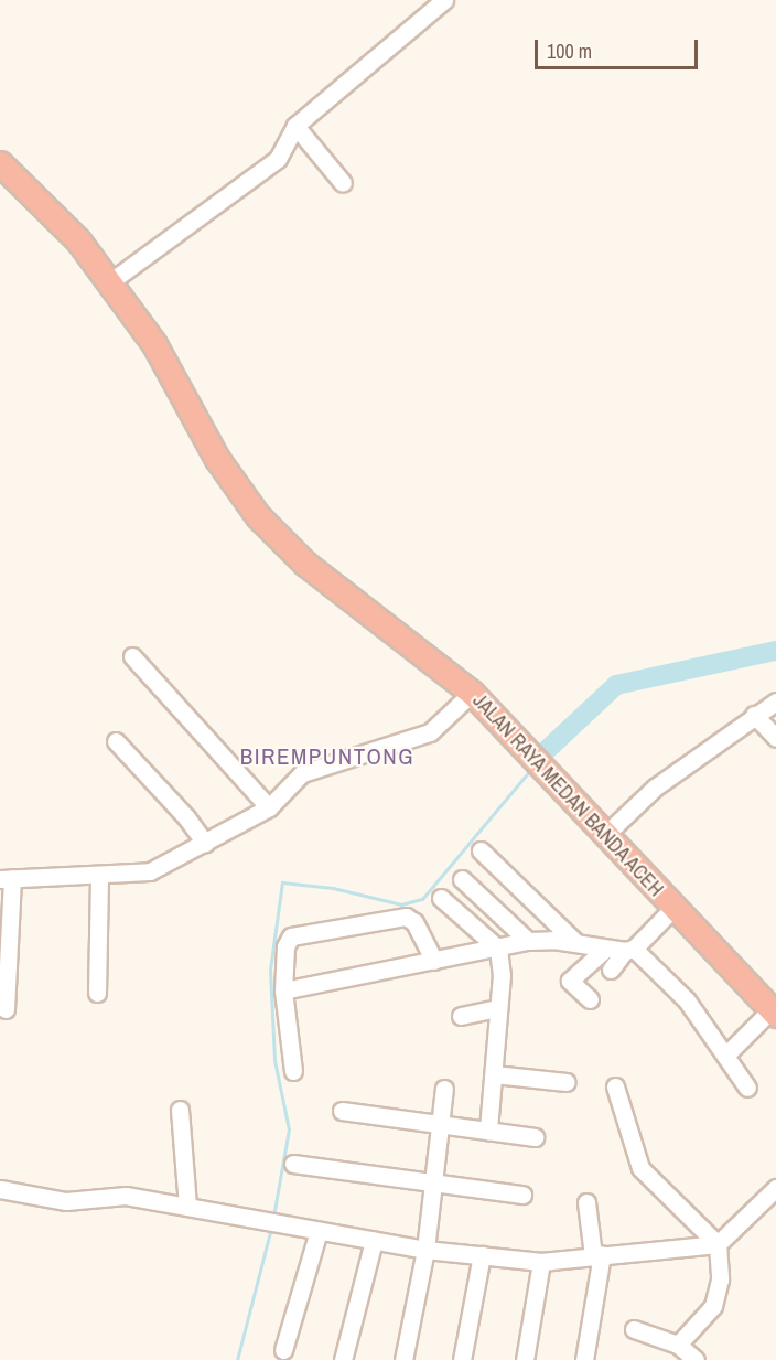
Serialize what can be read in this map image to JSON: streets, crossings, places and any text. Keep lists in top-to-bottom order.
{
  "streets": {
    "highway": ["JALAN RAYA MEDAN BANDA ACEH"]
  },
  "districts": ["BIREMPUNTONG"],
  "scale_bar": "100 m"
}
